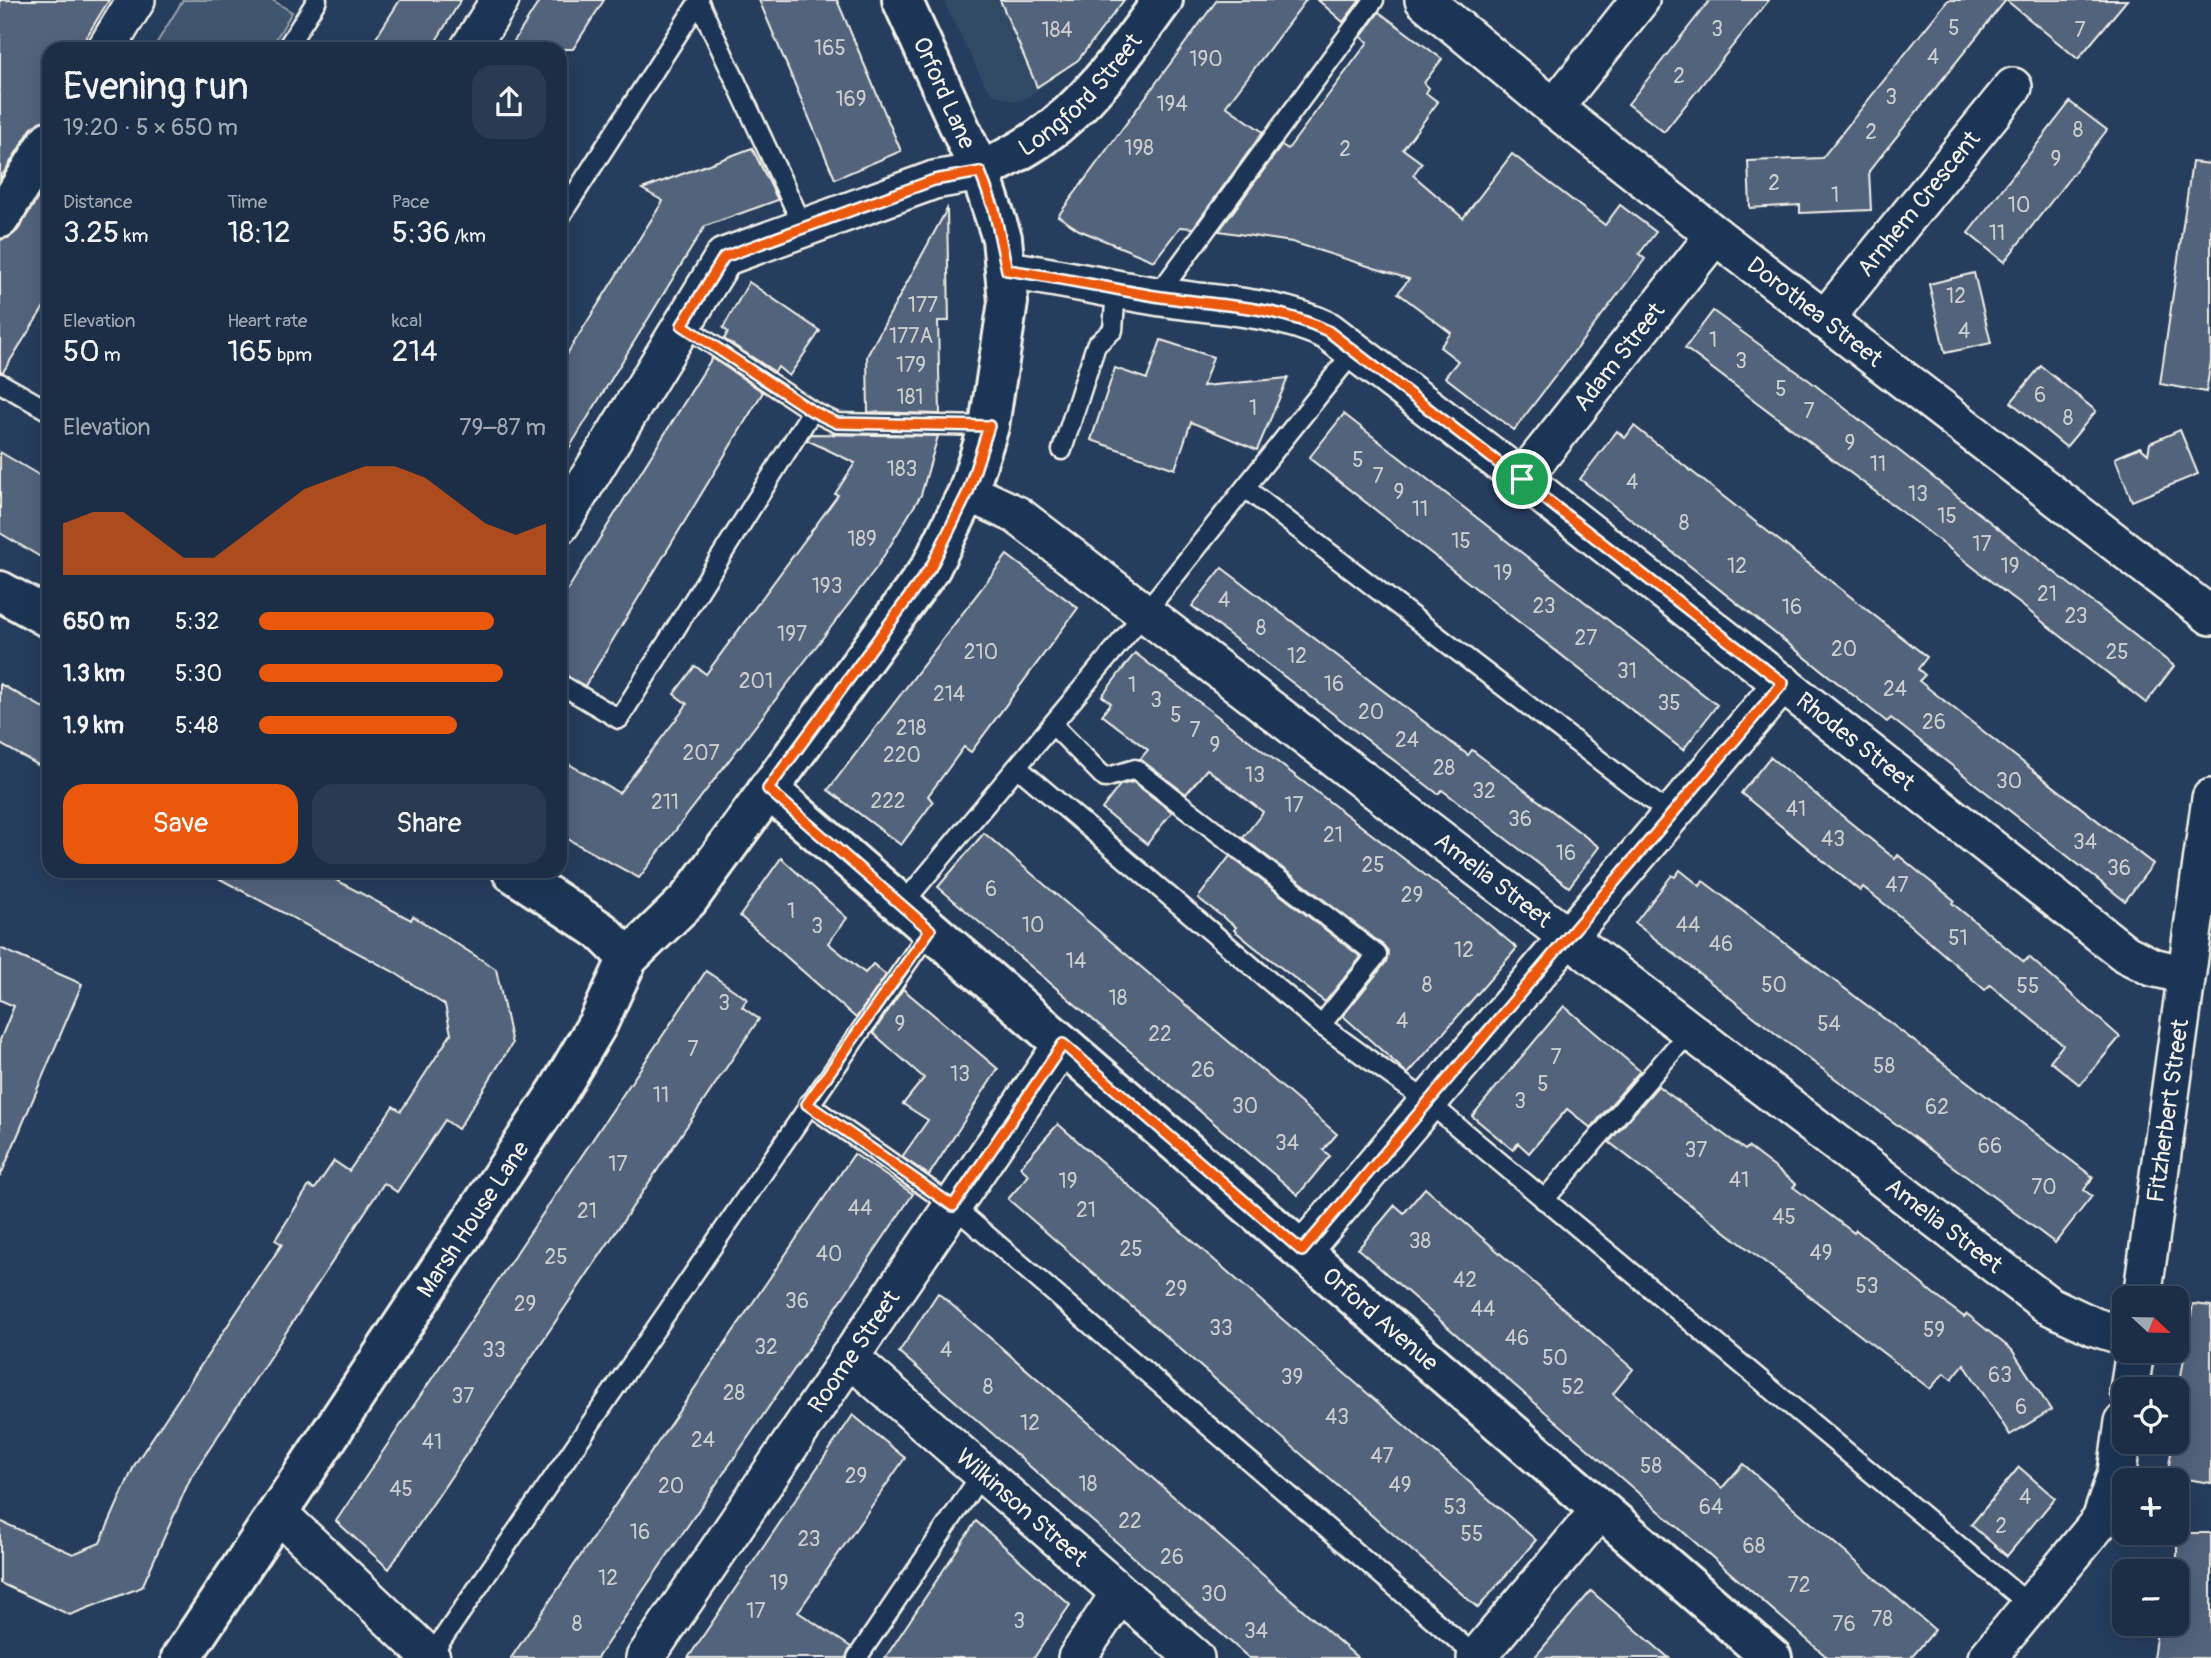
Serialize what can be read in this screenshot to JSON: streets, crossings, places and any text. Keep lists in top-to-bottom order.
{
  "streets": {
    "street": [
      "Longford Street",
      "Orford Lane",
      "Arnhem Crescent",
      "Dorothea Street",
      "Adam Street",
      "Rhodes Street",
      "Amelia Street",
      "Fitzherbert Street",
      "Marsh House Lane",
      "Orford Avenue",
      "Roome Street",
      "Wilkinson Street"
    ]
  },
  "crossings": [
    ["Longford Street", "Orford Lane"],
    ["Orford Lane", "Rhodes Street"],
    ["Orford Lane", "Amelia Street"],
    ["Orford Lane", "Marsh House Lane"],
    ["Orford Lane", "Orford Avenue"],
    ["Arnhem Crescent", "Dorothea Street"],
    ["Dorothea Street", "Adam Street"],
    ["Adam Street", "Rhodes Street"],
    ["Rhodes Street", "Fitzherbert Street"],
    ["Marsh House Lane", "Orford Avenue"],
    ["Orford Avenue", "Roome Street"],
    ["Roome Street", "Wilkinson Street"]
  ],
  "house_numbers": [
    "5",
    "3",
    "184",
    "7",
    "165",
    "4",
    "190",
    "2",
    "3",
    "169",
    "194",
    "8",
    "2",
    "198",
    "2",
    "9",
    "2",
    "1",
    "10",
    "11",
    "12",
    "177",
    "4",
    "177A",
    "1",
    "3",
    "179",
    "5",
    "6",
    "181",
    "1",
    "7",
    "8",
    "9",
    "5",
    "11",
    "183",
    "7",
    "4",
    "9",
    "13",
    "11",
    "15",
    "8",
    "189",
    "15",
    "17",
    "12",
    "19",
    "19",
    "193",
    "21",
    "4",
    "23",
    "16",
    "23",
    "8",
    "197",
    "27",
    "20",
    "210",
    "25",
    "12",
    "31",
    "201",
    "16",
    "1",
    "24",
    "214",
    "3",
    "35",
    "20",
    "5",
    "26",
    "218",
    "7",
    "24",
    "9",
    "207",
    "220",
    "28",
    "13",
    "30",
    "32",
    "222",
    "211",
    "17",
    "41",
    "36",
    "21",
    "43",
    "34",
    "16",
    "25",
    "36",
    "47",
    "6",
    "29",
    "1",
    "10",
    "44",
    "3",
    "51",
    "46",
    "12",
    "14",
    "8",
    "50",
    "55",
    "18",
    "3",
    "4",
    "9",
    "54",
    "22",
    "7",
    "7",
    "58",
    "26",
    "13",
    "5",
    "11",
    "3",
    "30",
    "62",
    "34",
    "66",
    "37",
    "17",
    "41",
    "19",
    "70",
    "44",
    "21",
    "21",
    "45",
    "38",
    "25",
    "49",
    "40",
    "25",
    "42",
    "53",
    "29",
    "36",
    "29",
    "44",
    "33",
    "59",
    "46",
    "32",
    "33",
    "4",
    "50",
    "63",
    "39",
    "8",
    "52",
    "28",
    "37",
    "6",
    "43",
    "12",
    "24",
    "41",
    "47",
    "58",
    "29",
    "18",
    "49",
    "20",
    "45",
    "4",
    "53",
    "64",
    "22",
    "2",
    "16",
    "55",
    "23",
    "68",
    "26",
    "12",
    "19",
    "72",
    "30",
    "17",
    "78",
    "3",
    "8",
    "76",
    "34"
  ],
  "north": "right",
  "page": {
    "heading": ["Evening run", "19:20 · 5 × 650 m"],
    "stats": [
      ["Distance", "3.25 km"],
      ["Time", "18:12"],
      ["Pace", "5:36 /km"],
      ["Elevation", "50 m"],
      ["Heart rate", "165 bpm"],
      ["kcal", "214"]
    ],
    "chart": ["Elevation", "79–87 m"],
    "list": [
      {
        "name": "650 m",
        "note": "5:32"
      },
      {
        "name": "1.3 km",
        "note": "5:30"
      },
      {
        "name": "1.9 km",
        "note": "5:48"
      }
    ],
    "buttons": ["Save", "Share"],
    "map_buttons": ["+", "−"]
  }
}
